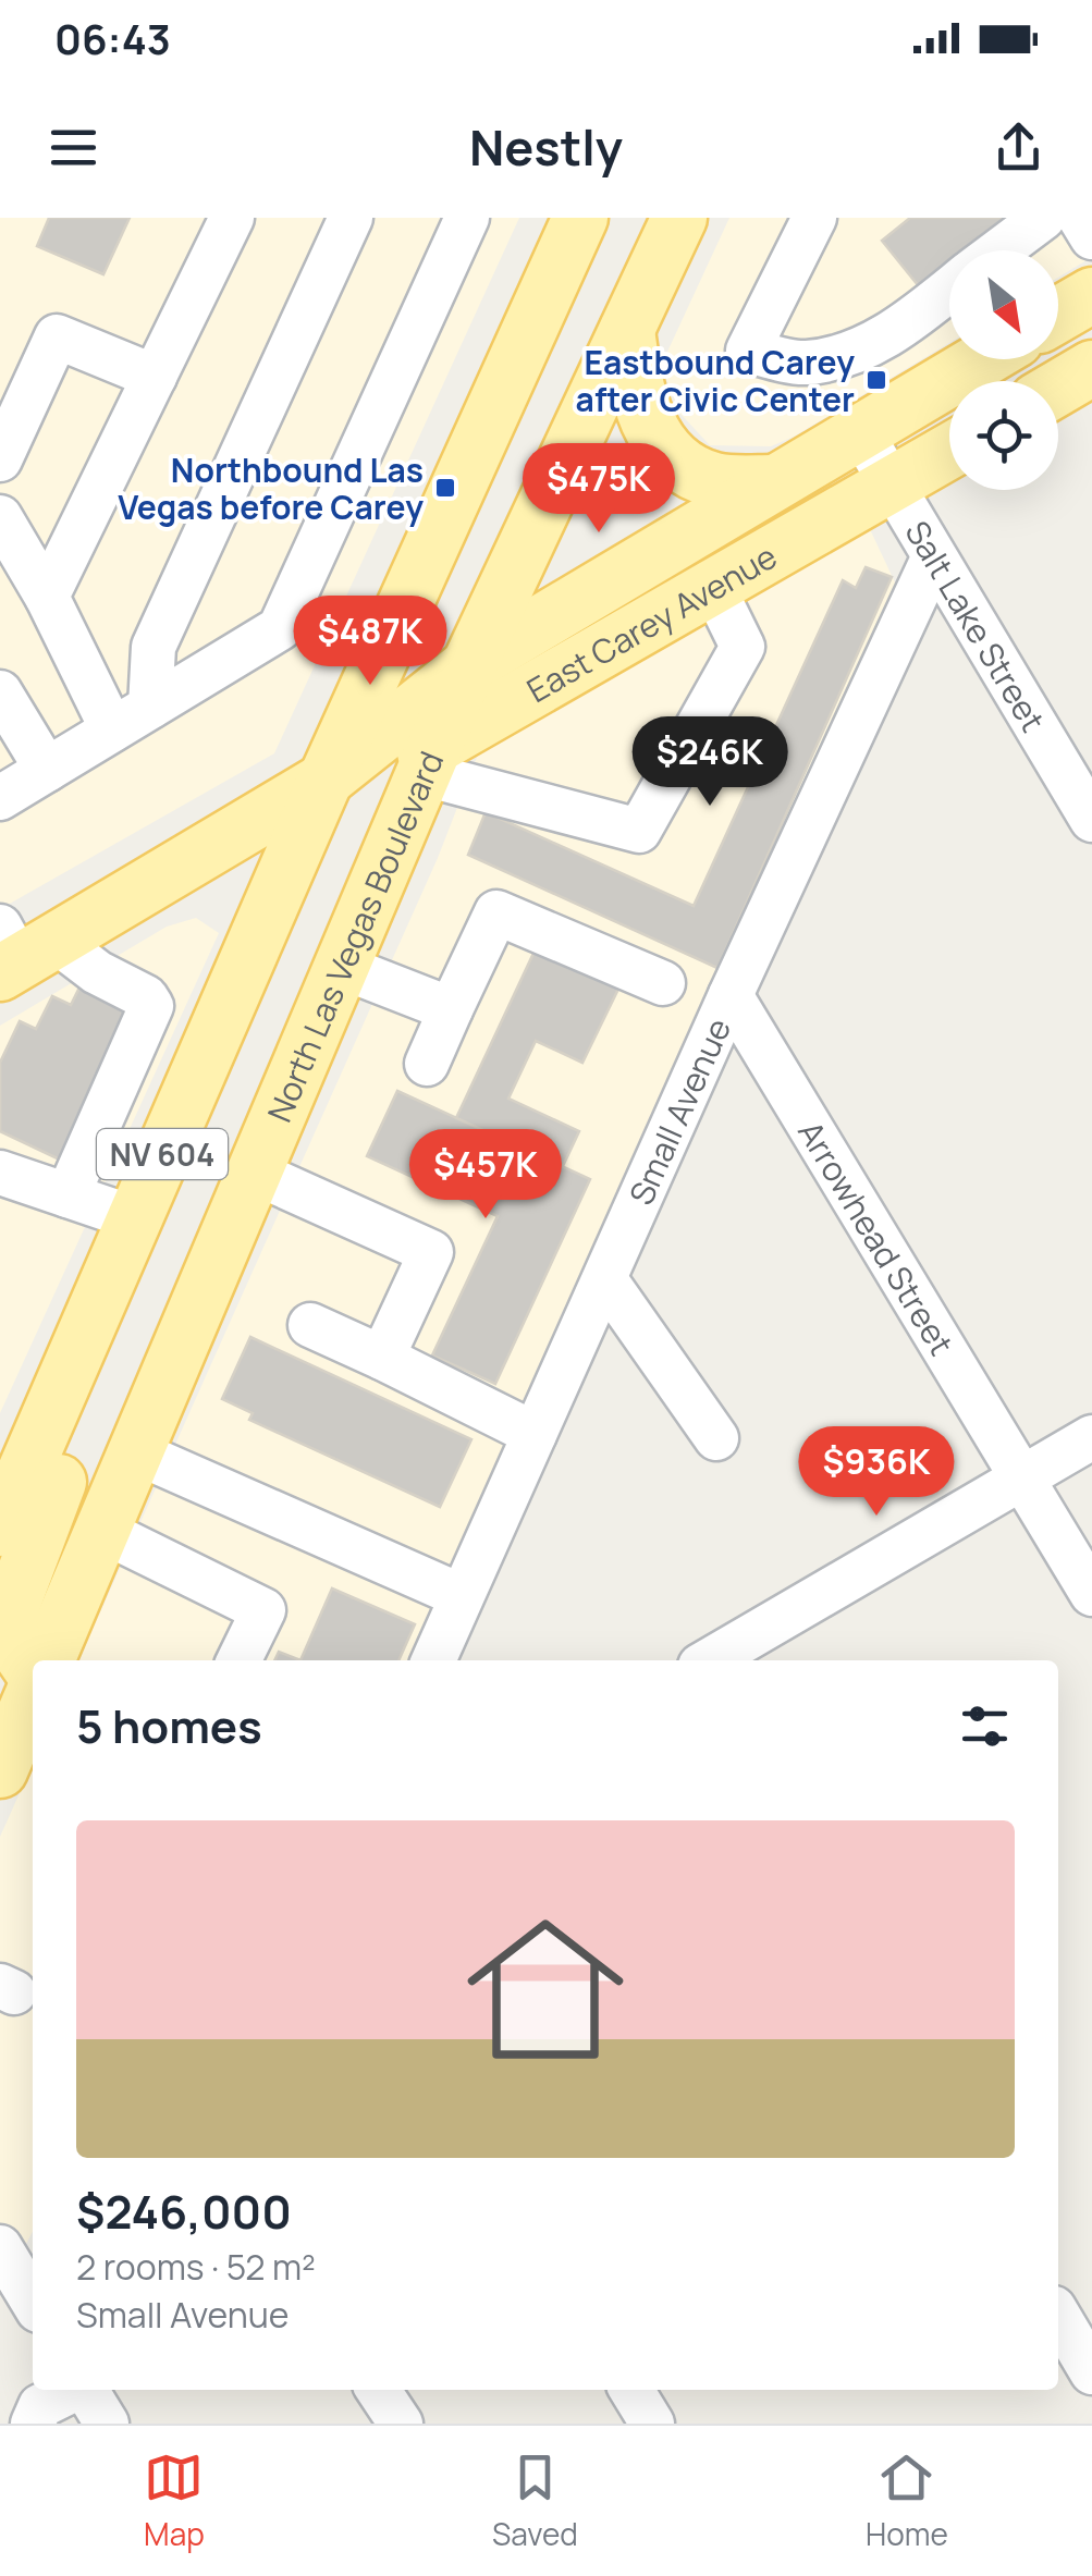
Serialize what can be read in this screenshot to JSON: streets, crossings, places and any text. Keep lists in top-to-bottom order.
{
  "streets": {
    "main road": ["East Carey Avenue", "North Las Vegas Boulevard", "NV 604"],
    "street": ["Salt Lake Street", "Small Avenue", "Arrowhead Street"]
  },
  "crossings": [
    ["East Carey Avenue", "Salt Lake Street"],
    ["East Carey Avenue", "North Las Vegas Boulevard"],
    ["East Carey Avenue", "NV 604"],
    ["Salt Lake Street", "Small Avenue"],
    ["Small Avenue", "Arrowhead Street"]
  ],
  "places": {
    "transit": ["Eastbound Carey after Civic Center", "Northbound Las Vegas before Carey"]
  },
  "north": "bottom right",
  "page": {
    "status": "06:43",
    "header": "Nestly",
    "price": [
      "$475K",
      "$487K",
      "$246K",
      "$457K",
      "$936K"
    ],
    "heading": "5 homes",
    "list": [
      {
        "name": "$246,000",
        "note": "2 rooms · 52 m² · Small Avenue"
      }
    ],
    "tabs": ["Map", "Saved", "Home"]
  }
}
